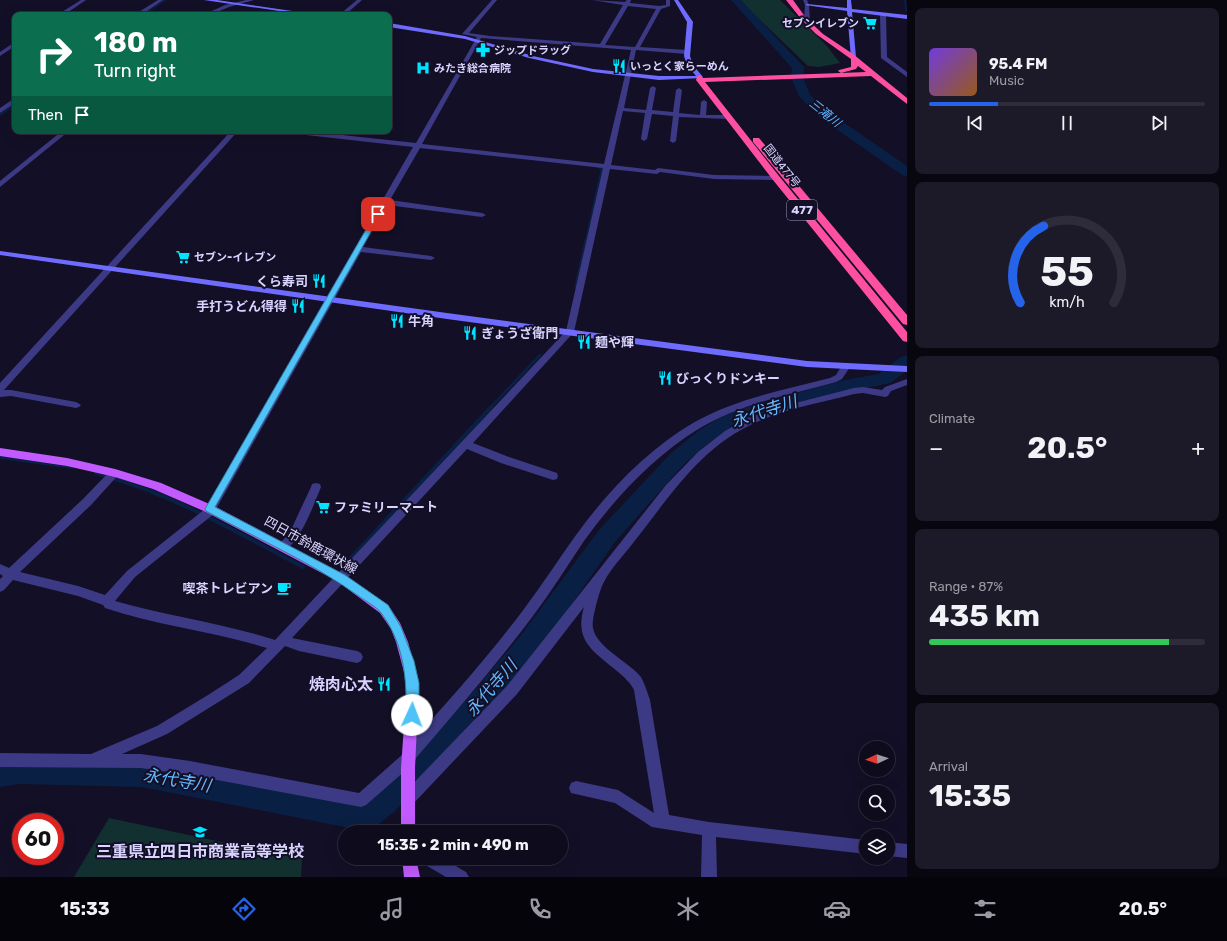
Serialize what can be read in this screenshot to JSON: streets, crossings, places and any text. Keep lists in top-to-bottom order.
{
  "streets": {
    "highway": ["国道477号", "477"],
    "main road": ["四日市鈴鹿環状線"]
  },
  "water": ["三滝川", "永代寺川"],
  "places": {
    "supermarket": ["セブンイレブン", "セブン-イレブン", "ファミリーマート"],
    "pharmacy": ["ジップドラッグ"],
    "restaurant": [
      "いっとく家らーめん",
      "くら寿司",
      "手打うどん得得",
      "牛角",
      "ぎょうざ衛門",
      "麺や輝",
      "びっくりドンキー",
      "焼肉心太"
    ],
    "hospital": ["みたき総合病院"],
    "cafe": ["喫茶トレビアン"],
    "school or university": ["三重県立四日市商業高等学校"]
  },
  "north": "left",
  "page": {
    "turn": ["180 m", "Turn right"],
    "song": ["95.4 FM", "Music"],
    "then": "Then",
    "tile": [
      "Climate",
      ["Range · 87%", "435 km"],
      ["Arrival", "15:35"]
    ],
    "heat": ["−", "20.5°", "+"],
    "limit": "60",
    "trip": "15:35 · 2 min · 490 m",
    "tabs": ["15:33", "20.5°"],
    "gauge": ["55", "km/h"]
  }
}
